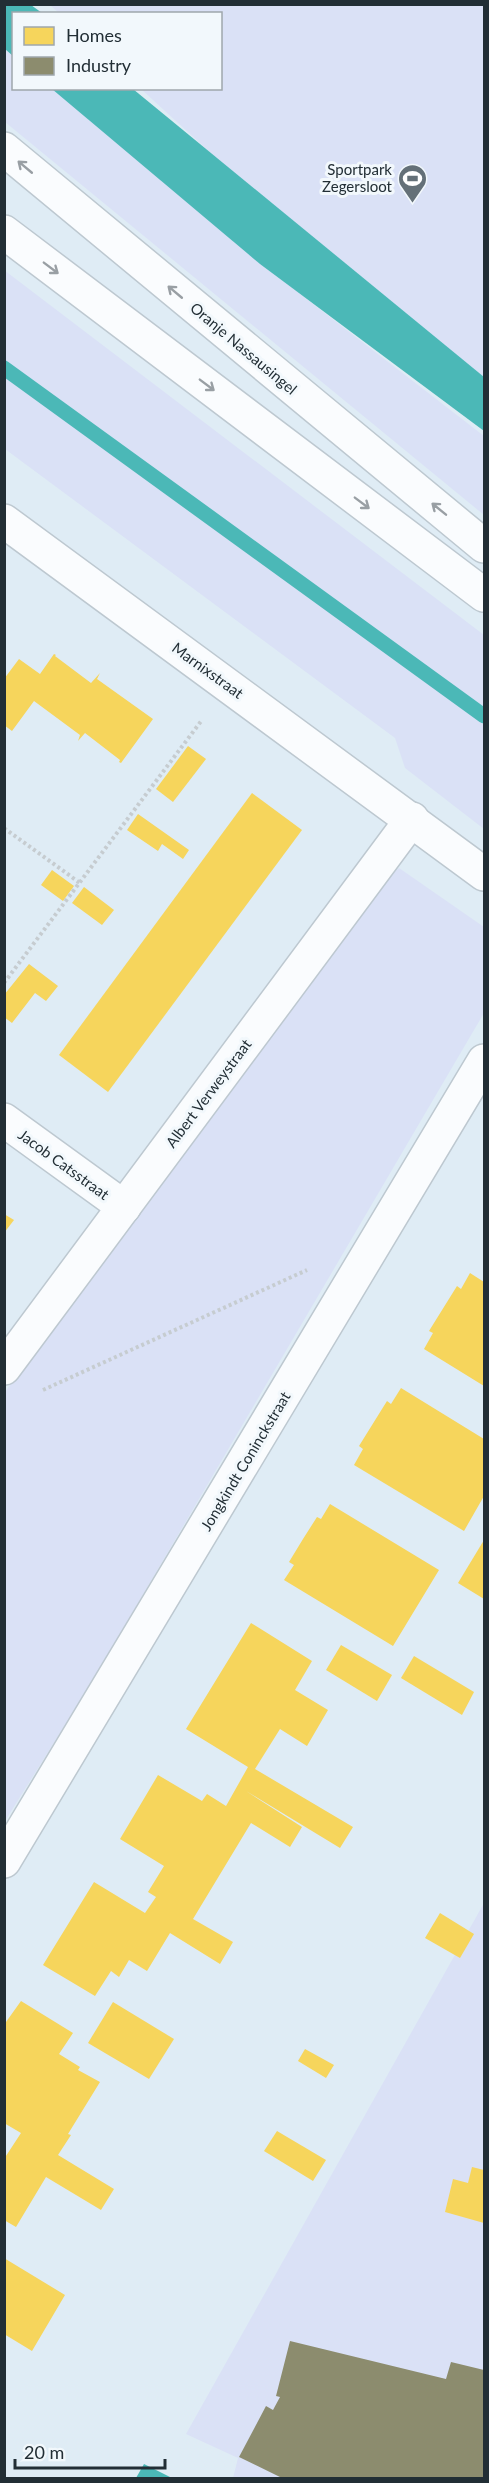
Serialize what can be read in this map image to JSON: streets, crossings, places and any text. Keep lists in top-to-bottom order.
{
  "streets": {
    "street": [
      "Oranje Nassausingel",
      "Marnixstraat",
      "Albert Verweystraat",
      "Jacob Catsstraat",
      "Jongkindt Coninckstraat"
    ]
  },
  "crossings": [
    ["Marnixstraat", "Albert Verweystraat"],
    ["Albert Verweystraat", "Jacob Catsstraat"]
  ],
  "places": {
    "sports": ["Sportpark Zegersloot"]
  },
  "legend": ["Homes", "Industry"],
  "scale_bar": "20 m"
}
